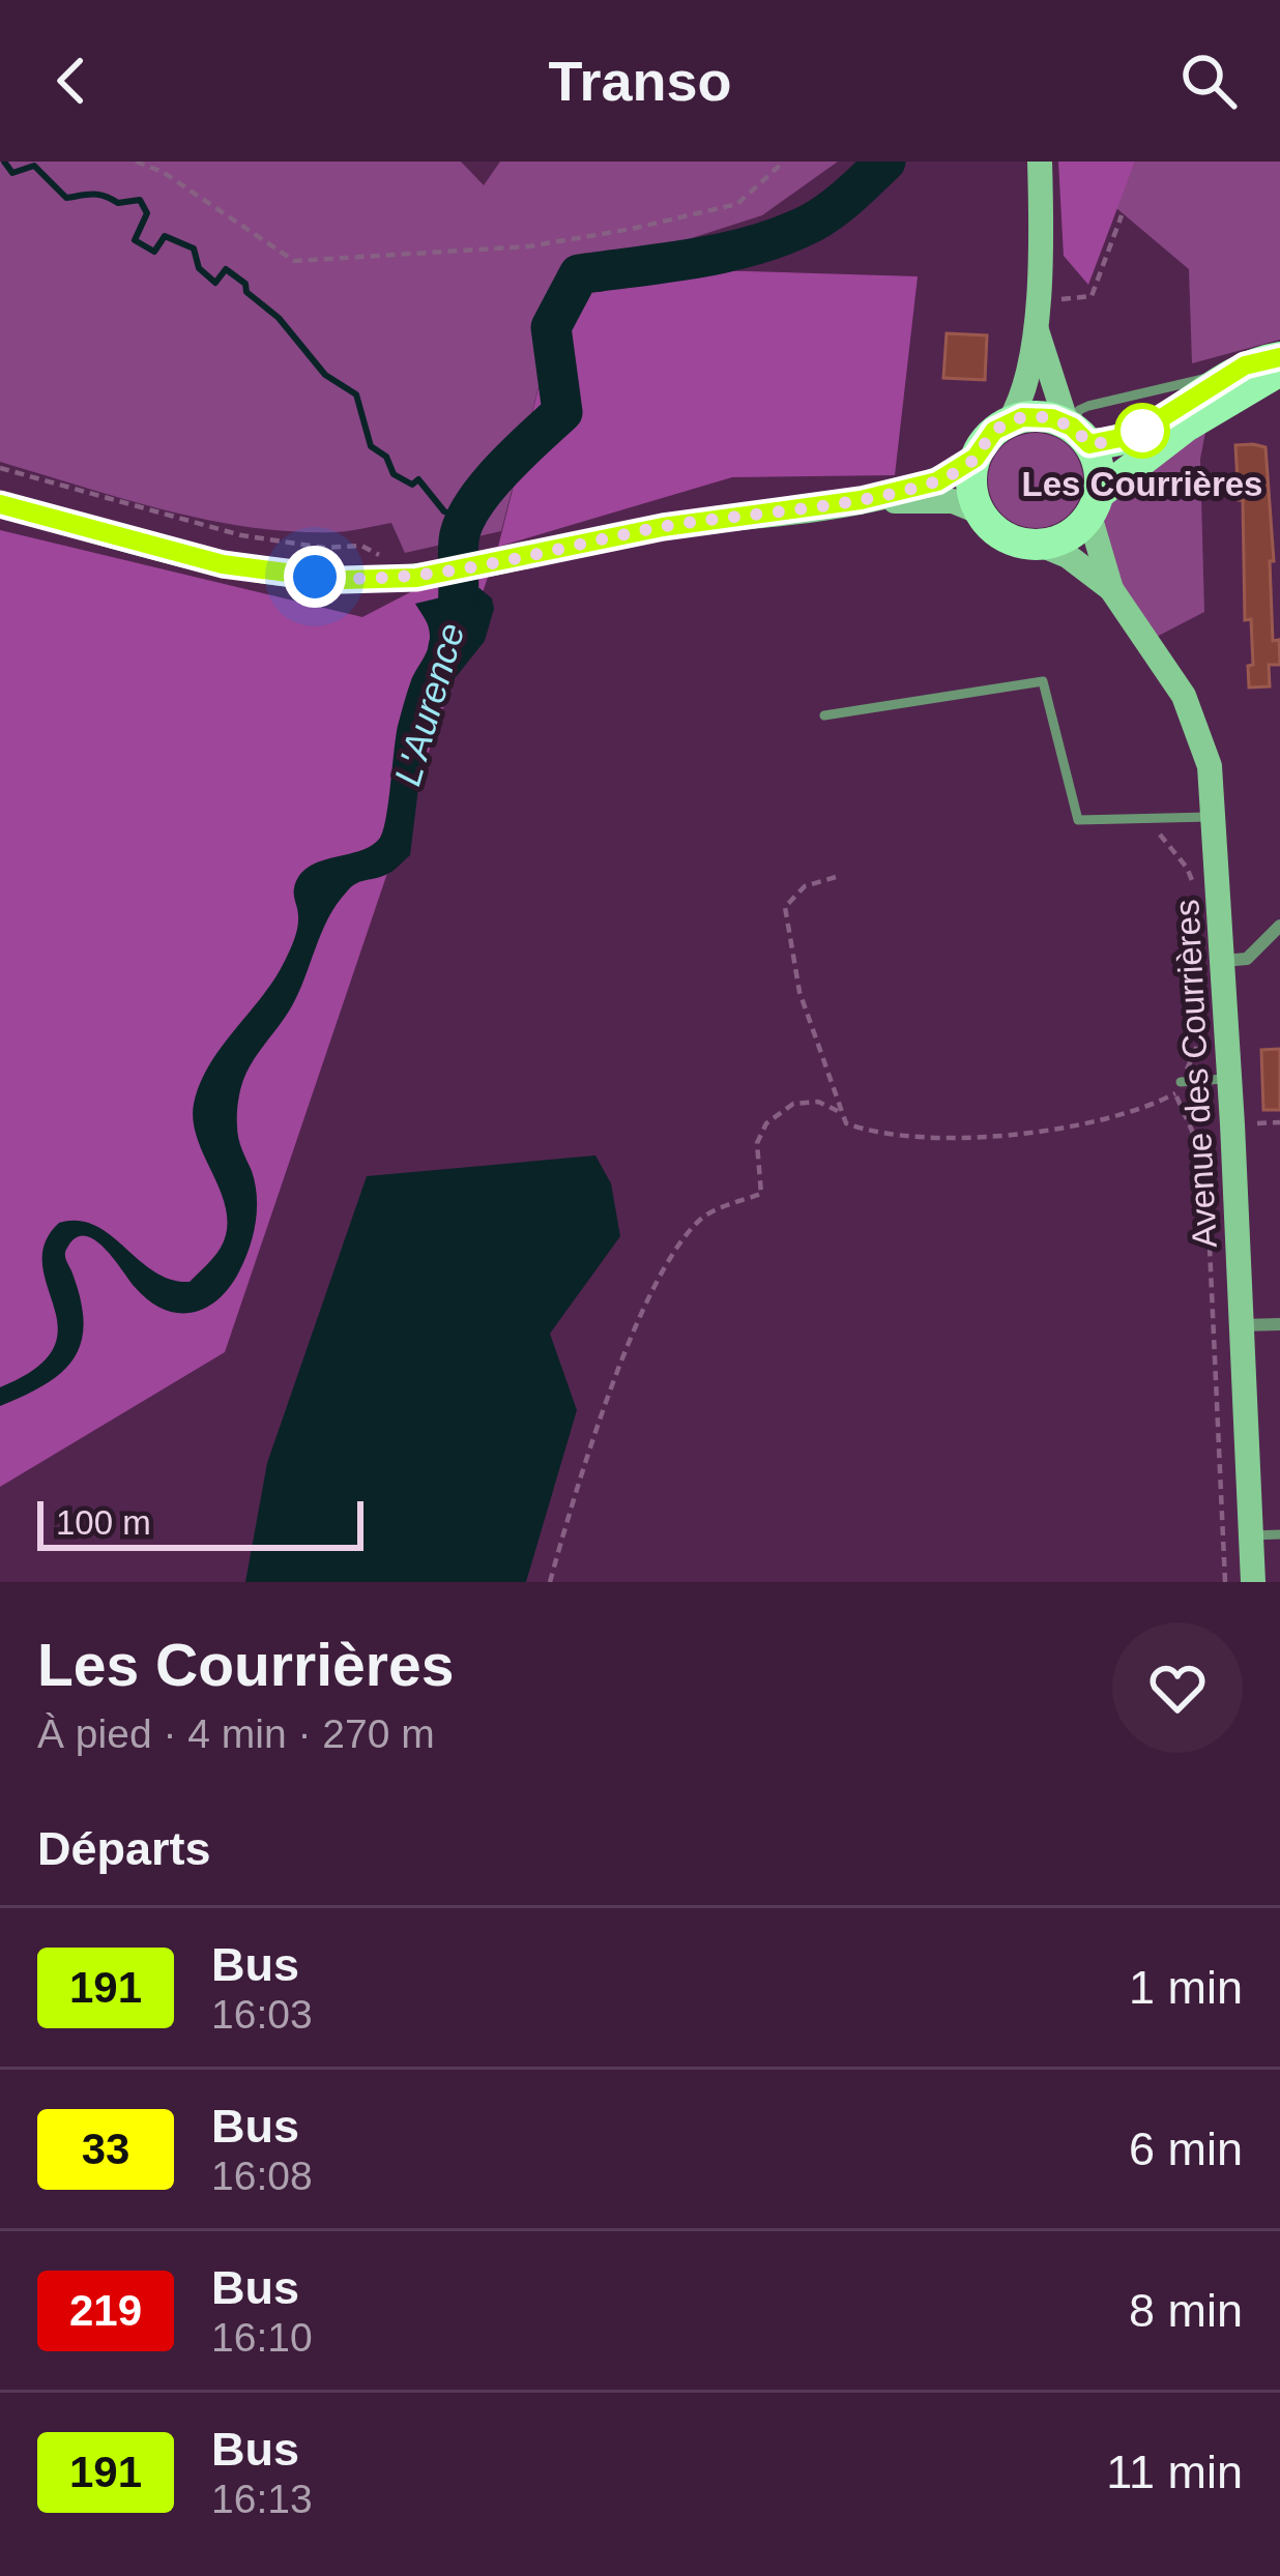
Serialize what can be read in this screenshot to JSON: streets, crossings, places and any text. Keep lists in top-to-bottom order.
{
  "streets": {
    "main road": ["Avenue des Courrières"]
  },
  "water": ["L'Aurence"],
  "places": ["Les Courrières"],
  "lines": ["bus line 191"],
  "scale_bar": "100 m",
  "page": {
    "header": "Transo",
    "scale": "100 m",
    "heading": [
      ["Les Courrières", "À pied · 4 min · 270 m"],
      "Départs"
    ],
    "list": [
      {
        "mark": "191",
        "name": "Bus",
        "note": "16:03",
        "value": "1 min"
      },
      {
        "mark": "33",
        "name": "Bus",
        "note": "16:08",
        "value": "6 min"
      },
      {
        "mark": "219",
        "name": "Bus",
        "note": "16:10",
        "value": "8 min"
      },
      {
        "mark": "191",
        "name": "Bus",
        "note": "16:13",
        "value": "11 min"
      }
    ]
  }
}
